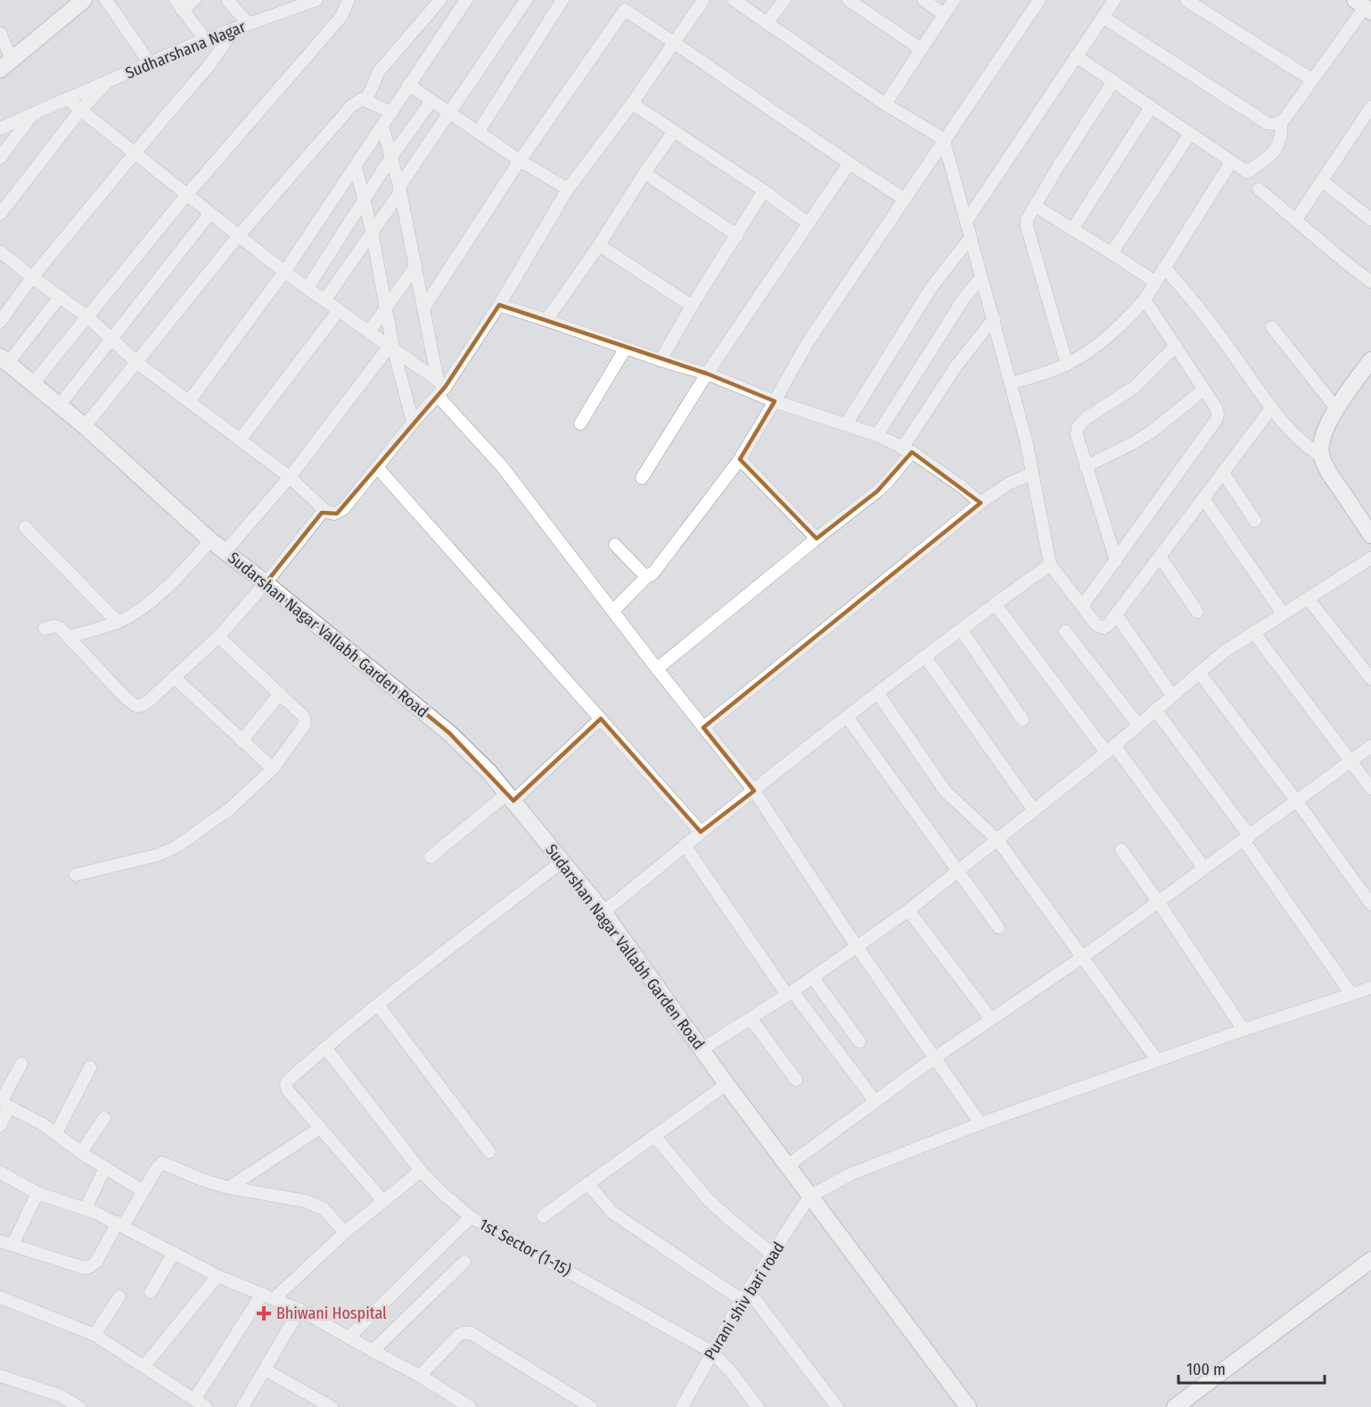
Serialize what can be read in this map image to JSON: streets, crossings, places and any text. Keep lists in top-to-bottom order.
{
  "streets": {
    "street": [
      "Sudharshana Nagar",
      "Sudarshan Nagar Vallabh Garden Road",
      "1st Sector (1-15)",
      "Purani shiv bari road"
    ]
  },
  "crossings": [
    ["Sudarshan Nagar Vallabh Garden Road", "Purani shiv bari road"],
    ["1st Sector (1-15)", "Purani shiv bari road"]
  ],
  "places": {
    "health": ["Bhiwani Hospital"]
  },
  "scale_bar": "100 m"
}
